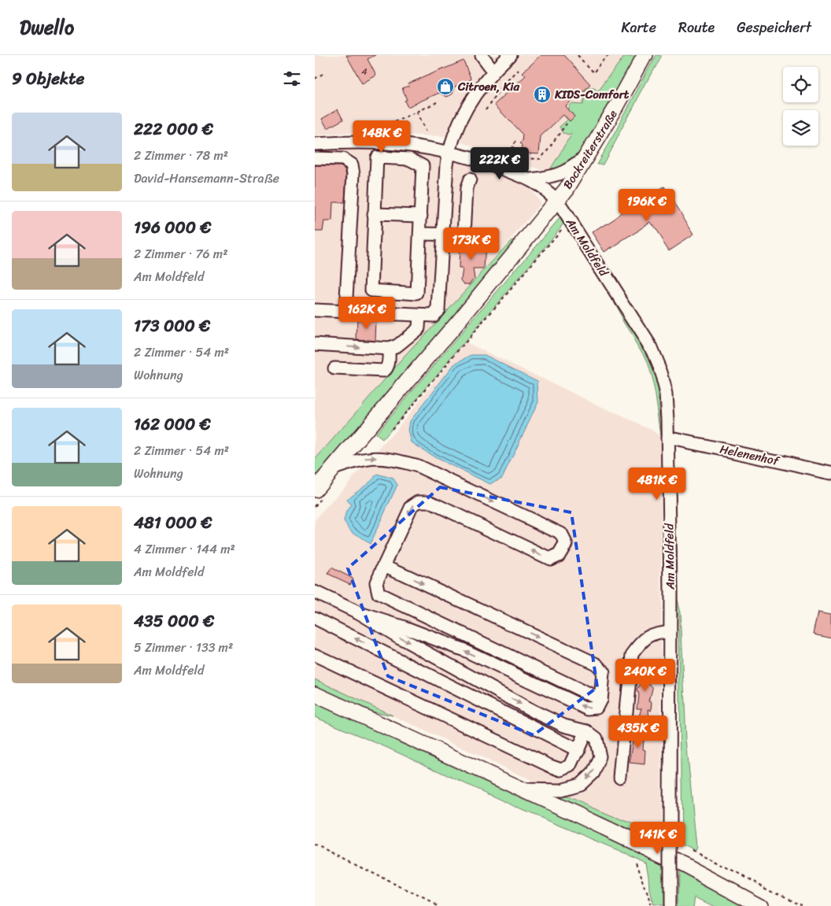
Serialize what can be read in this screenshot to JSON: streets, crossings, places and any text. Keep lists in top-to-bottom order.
{
  "streets": {
    "main road": ["Bockreiterstraße"],
    "street": ["Am Moldfeld", "Helenenhof"]
  },
  "crossings": [
    ["Bockreiterstraße", "Am Moldfeld"],
    ["Am Moldfeld", "Helenenhof"]
  ],
  "places": {
    "shop": ["Citroen, Kia"],
    "building": ["KIDS-Comfort"]
  },
  "house_numbers": ["4"],
  "page": {
    "header": "Dwello",
    "nav": ["Karte", "Route", "Gespeichert"],
    "heading": "9 Objekte",
    "list": [
      {
        "name": "222 000 €",
        "note": "2 Zimmer · 78 m² · David-Hansemann-Straße"
      },
      {
        "name": "196 000 €",
        "note": "2 Zimmer · 76 m² · Am Moldfeld"
      },
      {
        "name": "173 000 €",
        "note": "2 Zimmer · 54 m² · Wohnung"
      },
      {
        "name": "162 000 €",
        "note": "2 Zimmer · 54 m² · Wohnung"
      },
      {
        "name": "481 000 €",
        "note": "4 Zimmer · 144 m² · Am Moldfeld"
      },
      {
        "name": "435 000 €",
        "note": "5 Zimmer · 133 m² · Am Moldfeld"
      }
    ],
    "price": [
      "148K €",
      "222K €",
      "196K €",
      "173K €",
      "162K €",
      "481K €",
      "240K €",
      "435K €",
      "141K €"
    ]
  }
}
